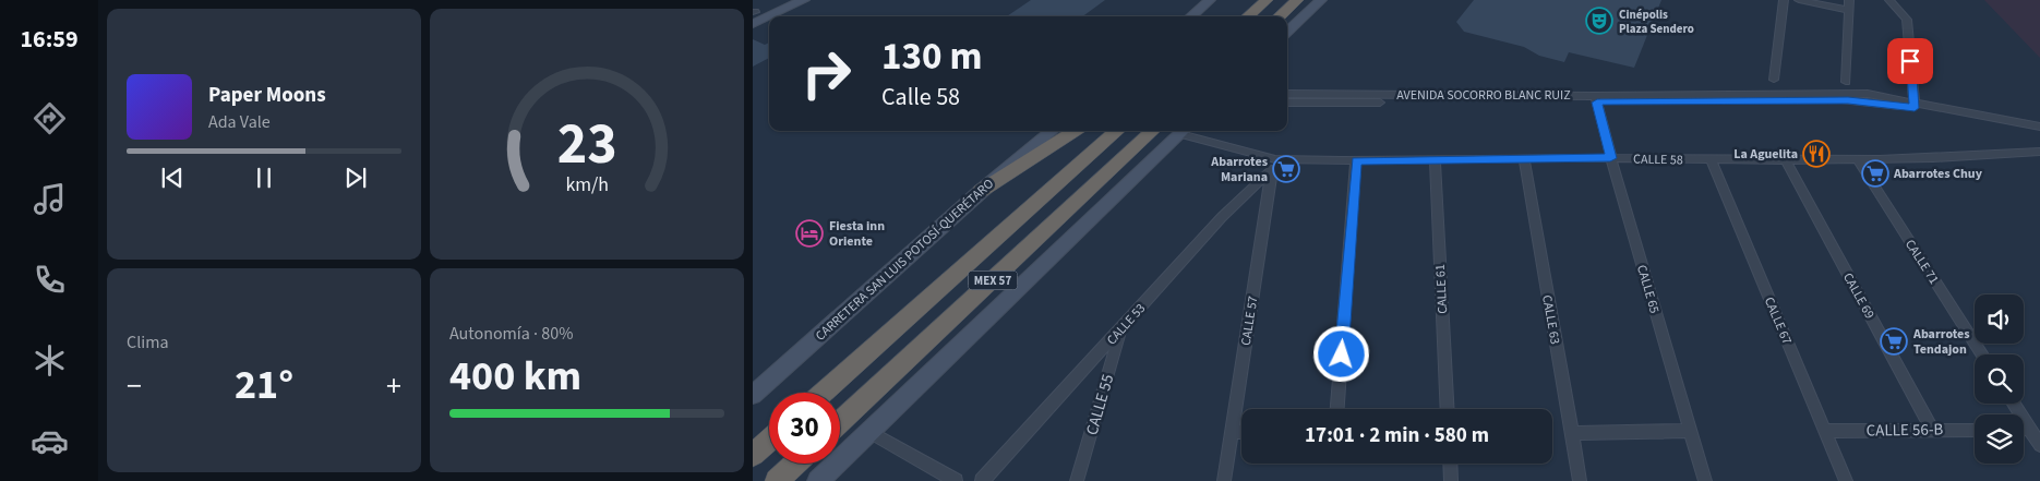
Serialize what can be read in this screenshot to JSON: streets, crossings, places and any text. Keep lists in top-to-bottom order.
{
  "streets": {
    "highway": ["MEX 57"],
    "main road": ["CARRETERA SAN LUIS POTOSÍ-QUERÉTARO"],
    "street": [
      "AVENIDA SOCORRO BLANC RUIZ",
      "CALLE 58",
      "CALLE 71",
      "CALLE 61",
      "CALLE 65",
      "CALLE 69",
      "CALLE 63",
      "CALLE 57",
      "CALLE 67",
      "CALLE 53",
      "CALLE 55",
      "CALLE 56-B"
    ]
  },
  "crossings": [
    ["AVENIDA SOCORRO BLANC RUIZ", "CALLE 65"],
    ["CALLE 58", "CALLE 71"],
    ["CALLE 58", "CALLE 61"],
    ["CALLE 58", "CALLE 65"],
    ["CALLE 58", "CALLE 69"],
    ["CALLE 58", "CALLE 63"],
    ["CALLE 58", "CALLE 57"],
    ["CALLE 58", "CALLE 67"],
    ["CALLE 58", "CALLE 53"],
    ["CALLE 69", "CALLE 56-B"],
    ["CALLE 57", "CALLE 53"],
    ["CALLE 67", "CALLE 56-B"],
    ["CALLE 53", "CALLE 55"]
  ],
  "places": {
    "theatre": ["Cinépolis Plaza Sendero"],
    "restaurant": ["La Aguelita"],
    "supermarket": ["Abarrotes Mariana", "Abarrotes Chuy", "Abarrotes Tendajon"],
    "hotel": ["Fiesta inn Oriente"]
  },
  "page": {
    "tabs": "16:59",
    "turn": ["130 m", "Calle 58"],
    "song": ["Paper Moons", "Ada Vale"],
    "tile": [
      "Clima",
      ["Autonomía · 80%", "400 km"]
    ],
    "heat": ["−", "21°", "+"],
    "limit": "30",
    "trip": "17:01 · 2 min · 580 m",
    "gauge": ["23", "km/h"]
  }
}
